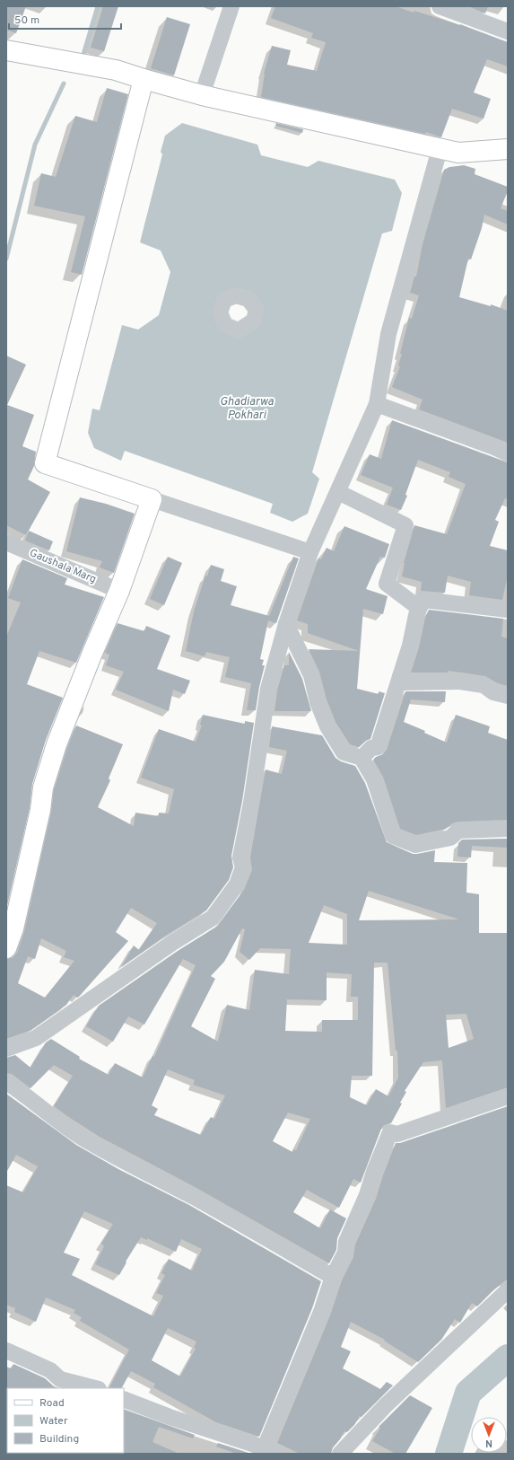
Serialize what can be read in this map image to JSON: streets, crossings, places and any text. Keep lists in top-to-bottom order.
{
  "streets": {
    "street": ["Gaushala Marg"]
  },
  "water": ["Ghadiarwa Pokhari"],
  "legend": ["Road", "Water", "Building"],
  "scale_bar": "50 m",
  "north": "bottom"
}
